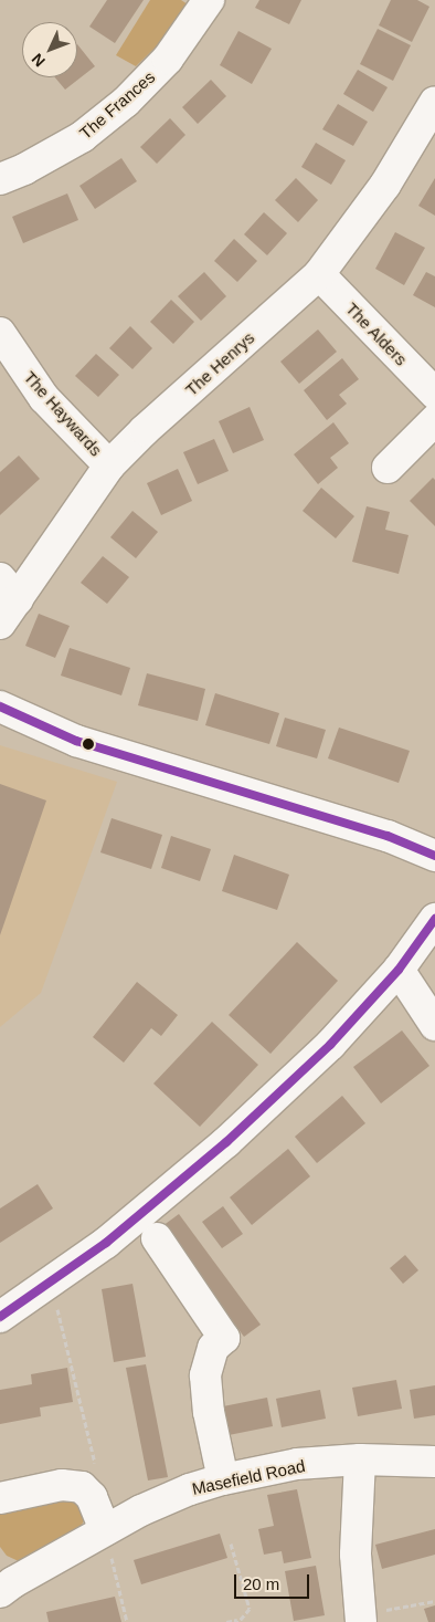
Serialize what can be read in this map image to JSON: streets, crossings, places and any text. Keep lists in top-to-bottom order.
{
  "streets": {
    "street": [
      "The Frances",
      "The Alders",
      "The Henrys",
      "The Haywards",
      "Masefield Road"
    ]
  },
  "crossings": [
    ["The Alders", "The Henrys"],
    ["The Henrys", "The Haywards"]
  ],
  "scale_bar": "20 m",
  "north": "bottom left"
}
